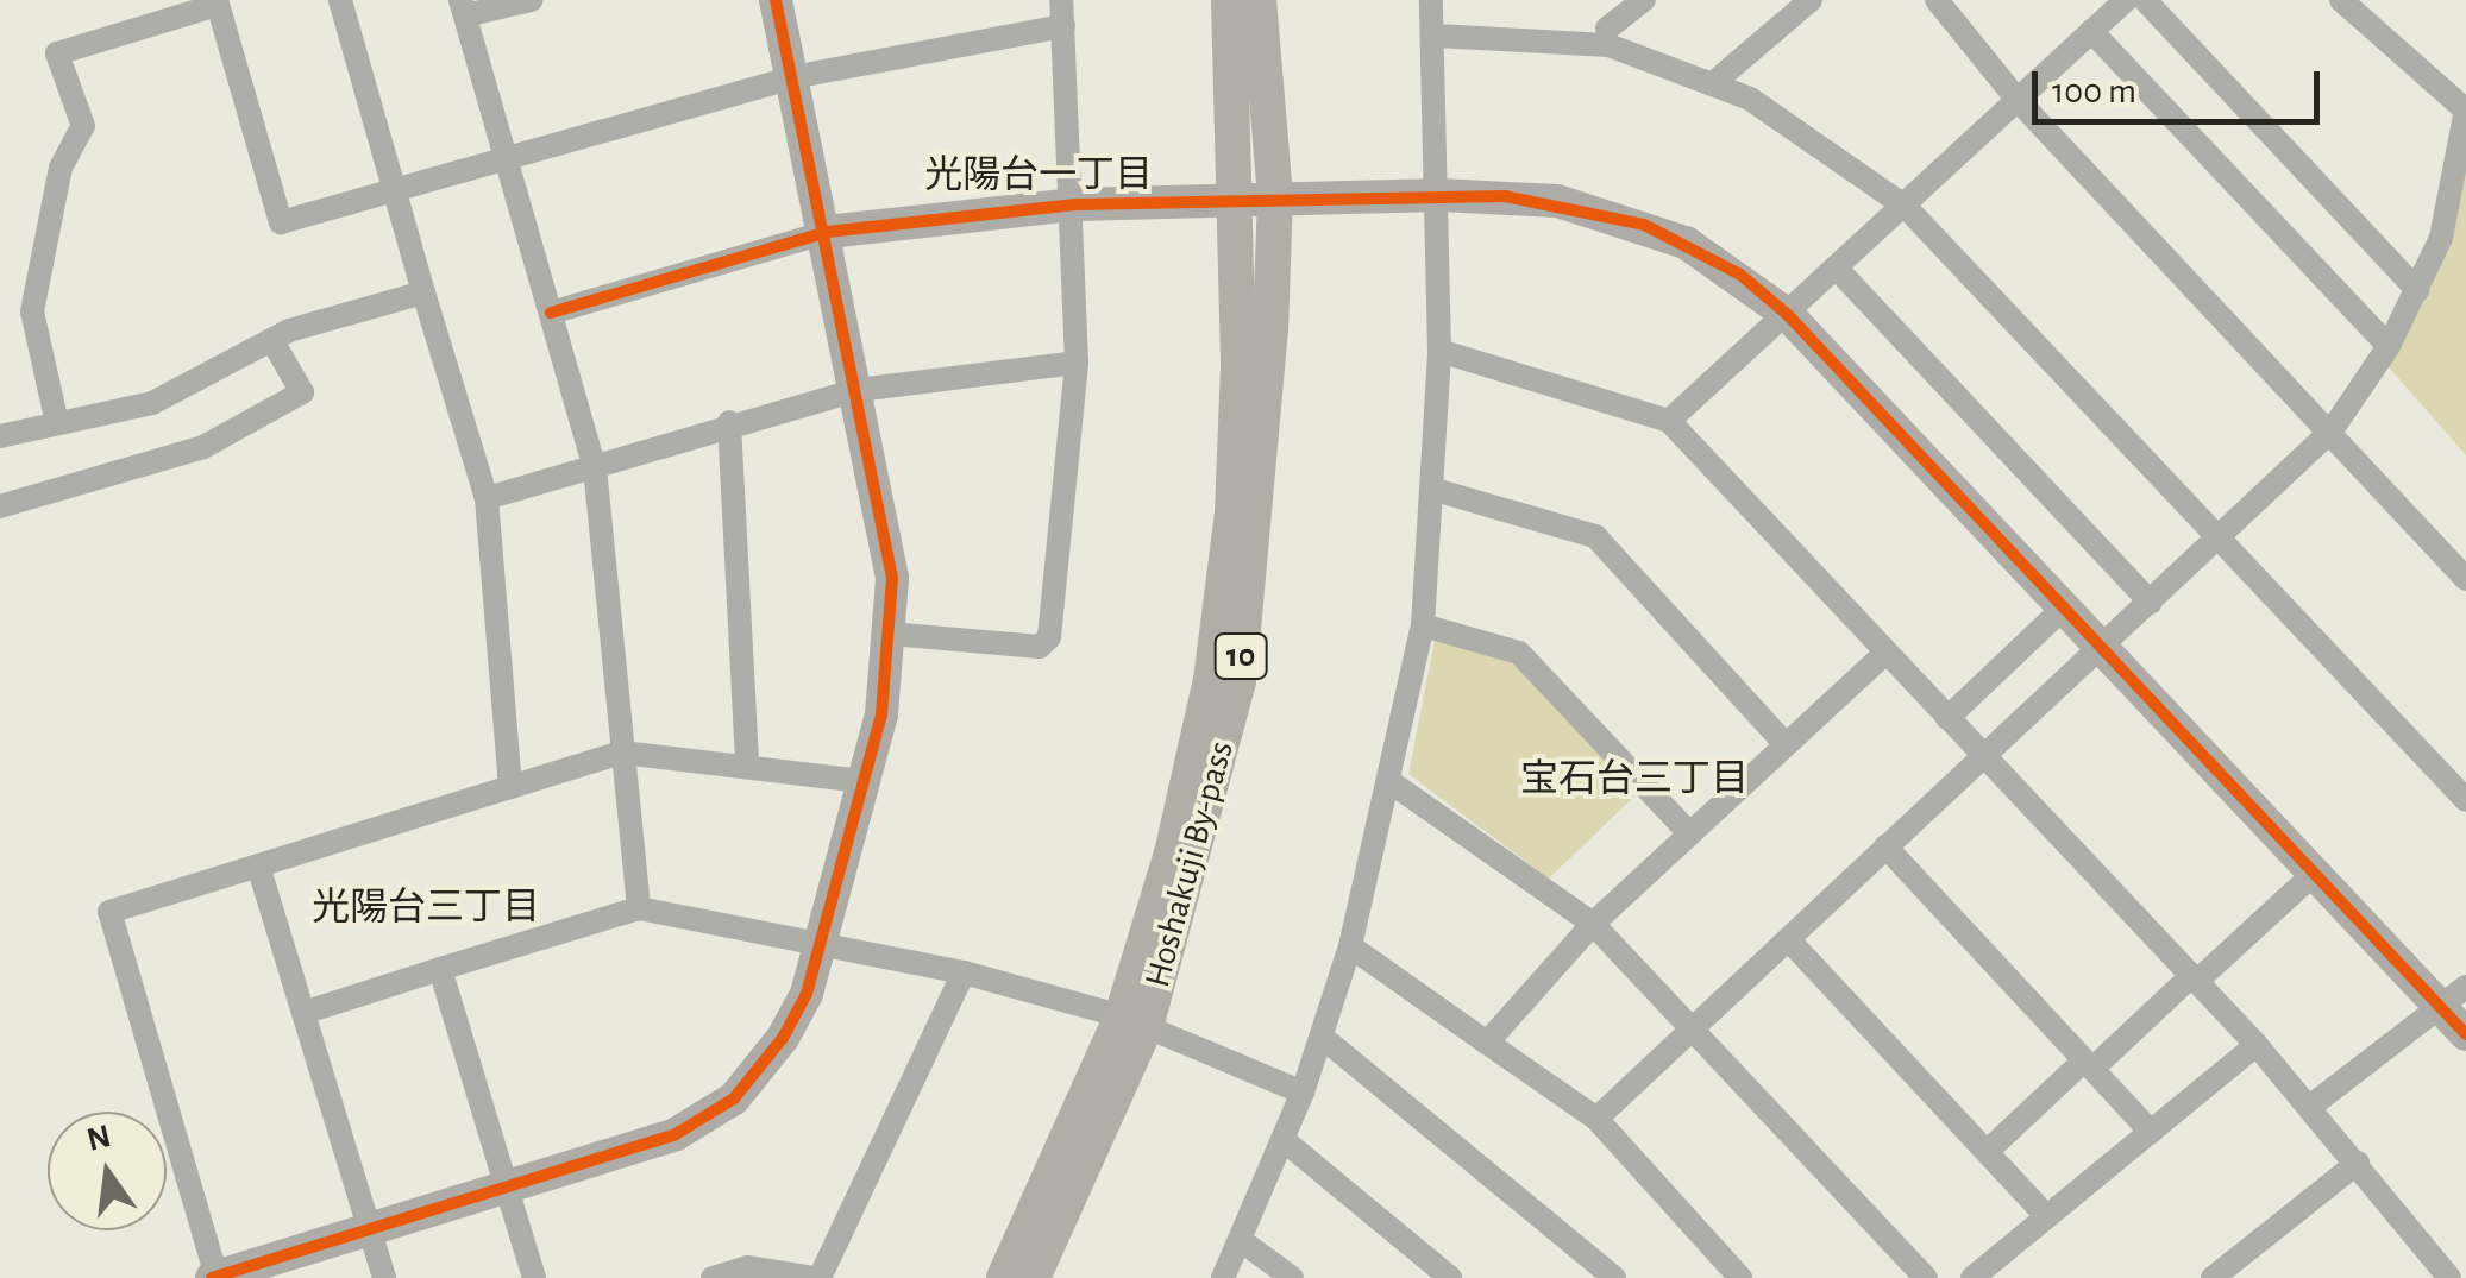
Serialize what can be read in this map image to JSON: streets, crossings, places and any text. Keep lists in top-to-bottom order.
{
  "streets": {
    "main road": ["10", "Hoshakuji By-pass"]
  },
  "districts": ["光陽台一丁目", "宝石台三丁目", "光陽台三丁目"],
  "scale_bar": "100 m",
  "north": "top"
}
